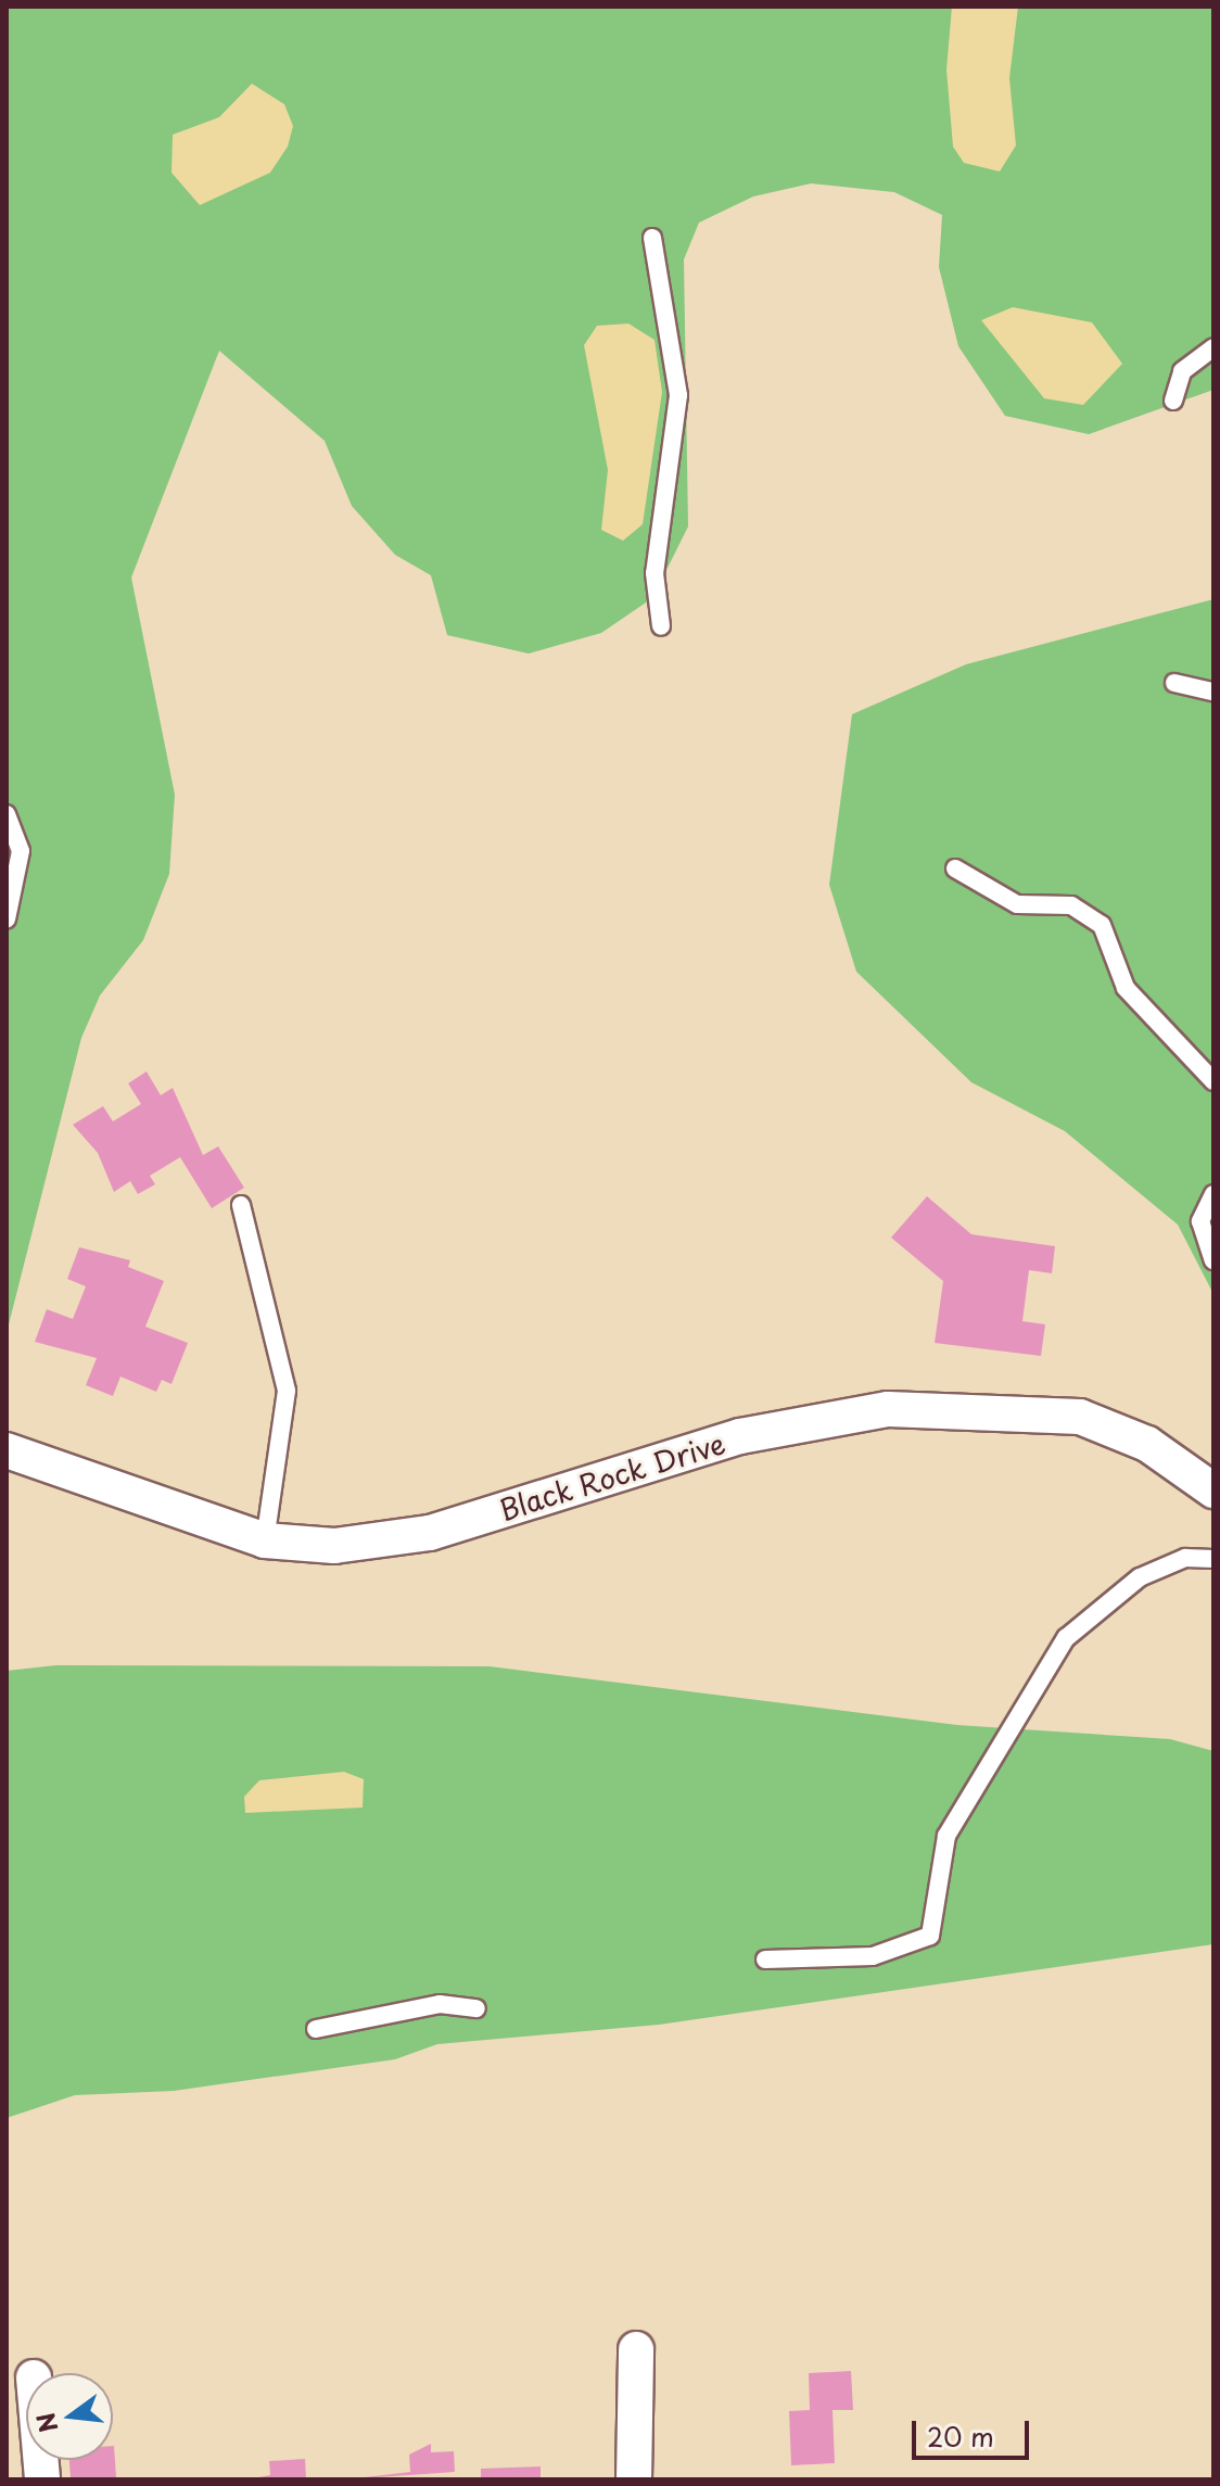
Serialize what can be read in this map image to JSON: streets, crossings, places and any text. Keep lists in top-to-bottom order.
{
  "streets": {
    "street": ["Black Rock Drive"]
  },
  "scale_bar": "20 m",
  "north": "left"
}
